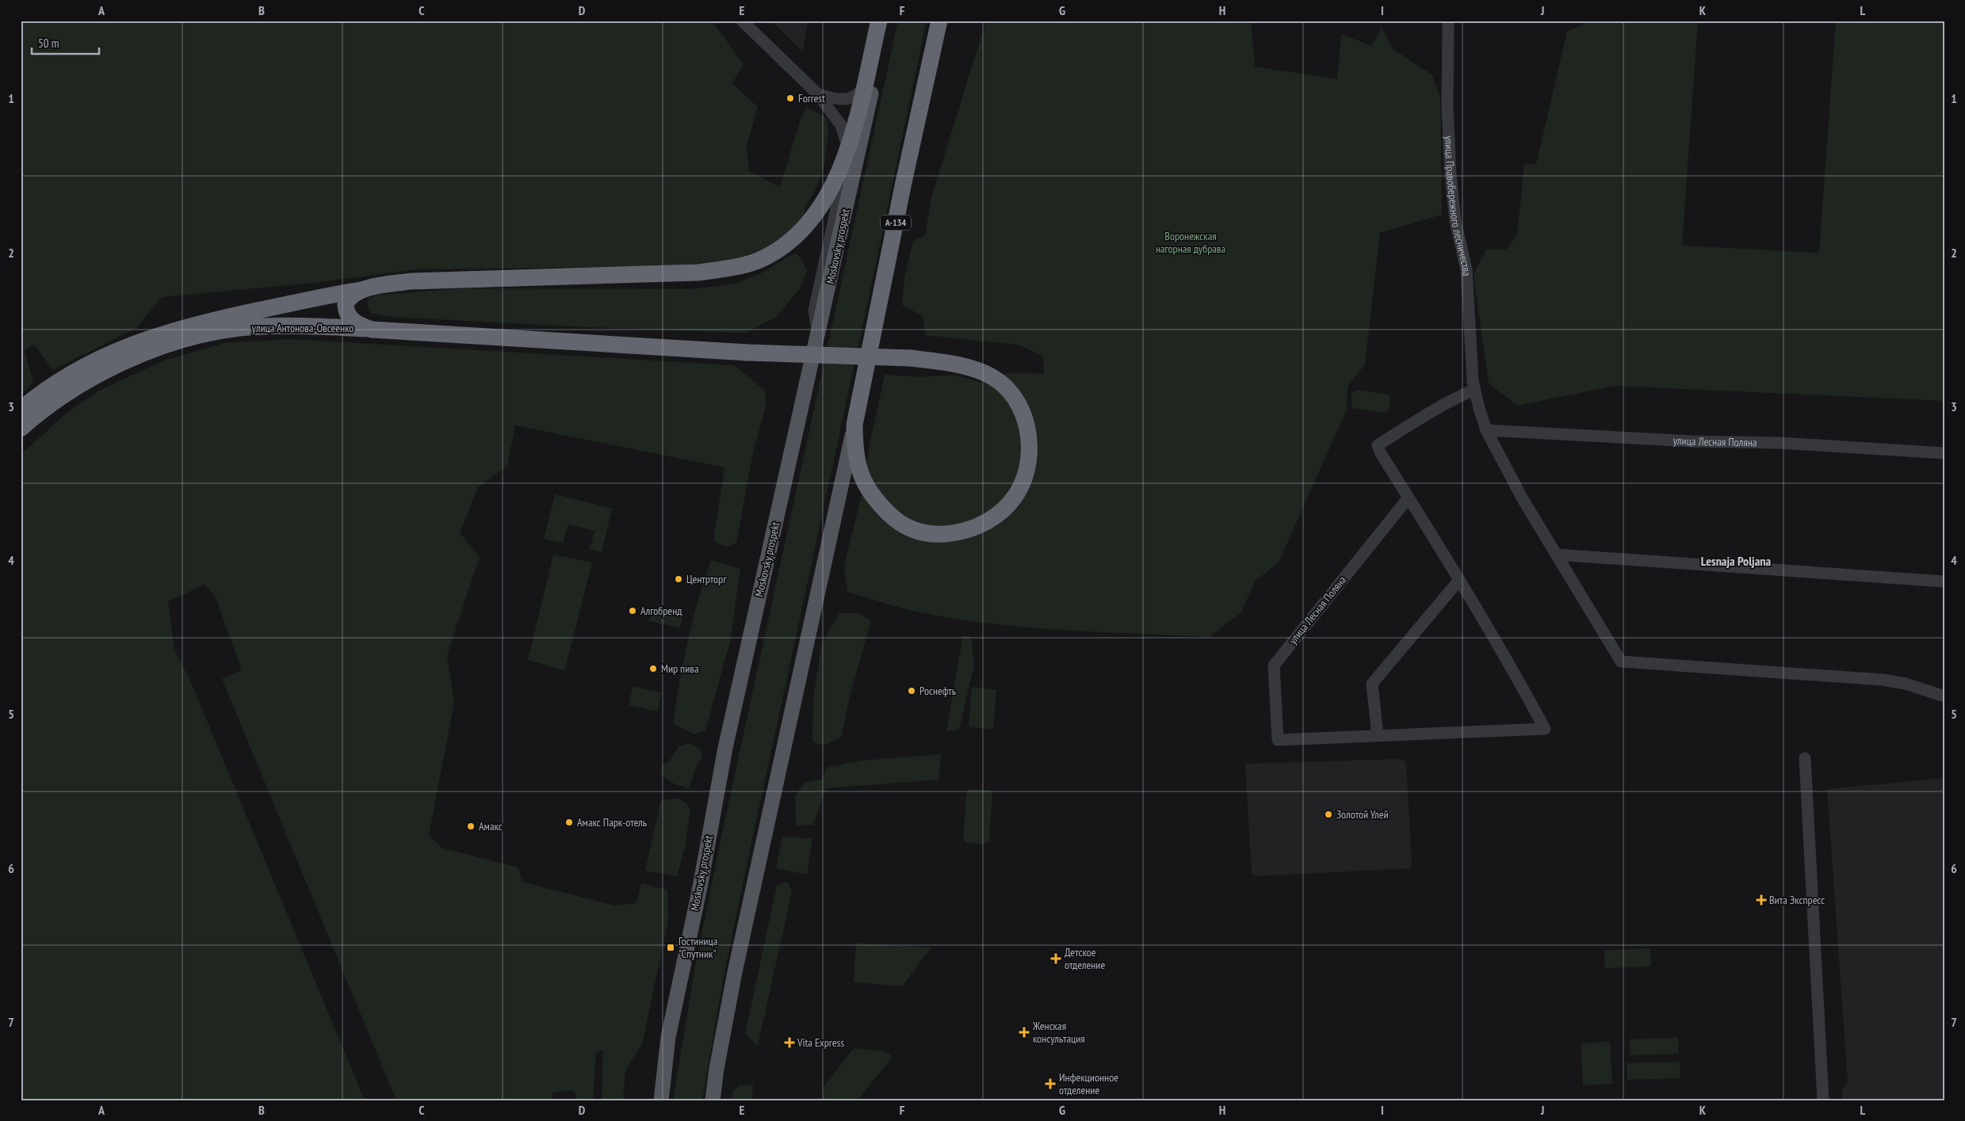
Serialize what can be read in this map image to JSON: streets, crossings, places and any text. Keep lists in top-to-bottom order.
{
  "streets": {
    "highway": ["А-134", "улица Антонова-Овсеенко"],
    "main road": ["Moskovsky prospekt"],
    "street": ["улица Правобережного лесничества", "улица Лесная Поляна"]
  },
  "crossings": [
    ["А-134", "улица Антонова-Овсеенко"]
  ],
  "districts": ["Lesnaja Poljana"],
  "parks": ["Воронежская нагорная дубрава"],
  "places": {
    "other": [
      "Forrest",
      "Центрторг",
      "Алгобренд",
      "Мир пива",
      "Роснефть",
      "Золотой Улей",
      "Амакс Парк-отель",
      "Амакс"
    ],
    "health": [
      "Вита Экспресс",
      "Детское отделение",
      "Женская консультация",
      "Vita Express",
      "Инфекционное отделение"
    ],
    "transit": ["Гостиница \"Спутник\""]
  },
  "scale_bar": "50 m",
  "grid": {
    "columns": [
      "A",
      "B",
      "C",
      "D",
      "E",
      "F",
      "G",
      "H",
      "I",
      "J",
      "K",
      "L"
    ],
    "rows": [
      "1",
      "2",
      "3",
      "4",
      "5",
      "6",
      "7"
    ]
  }
}
